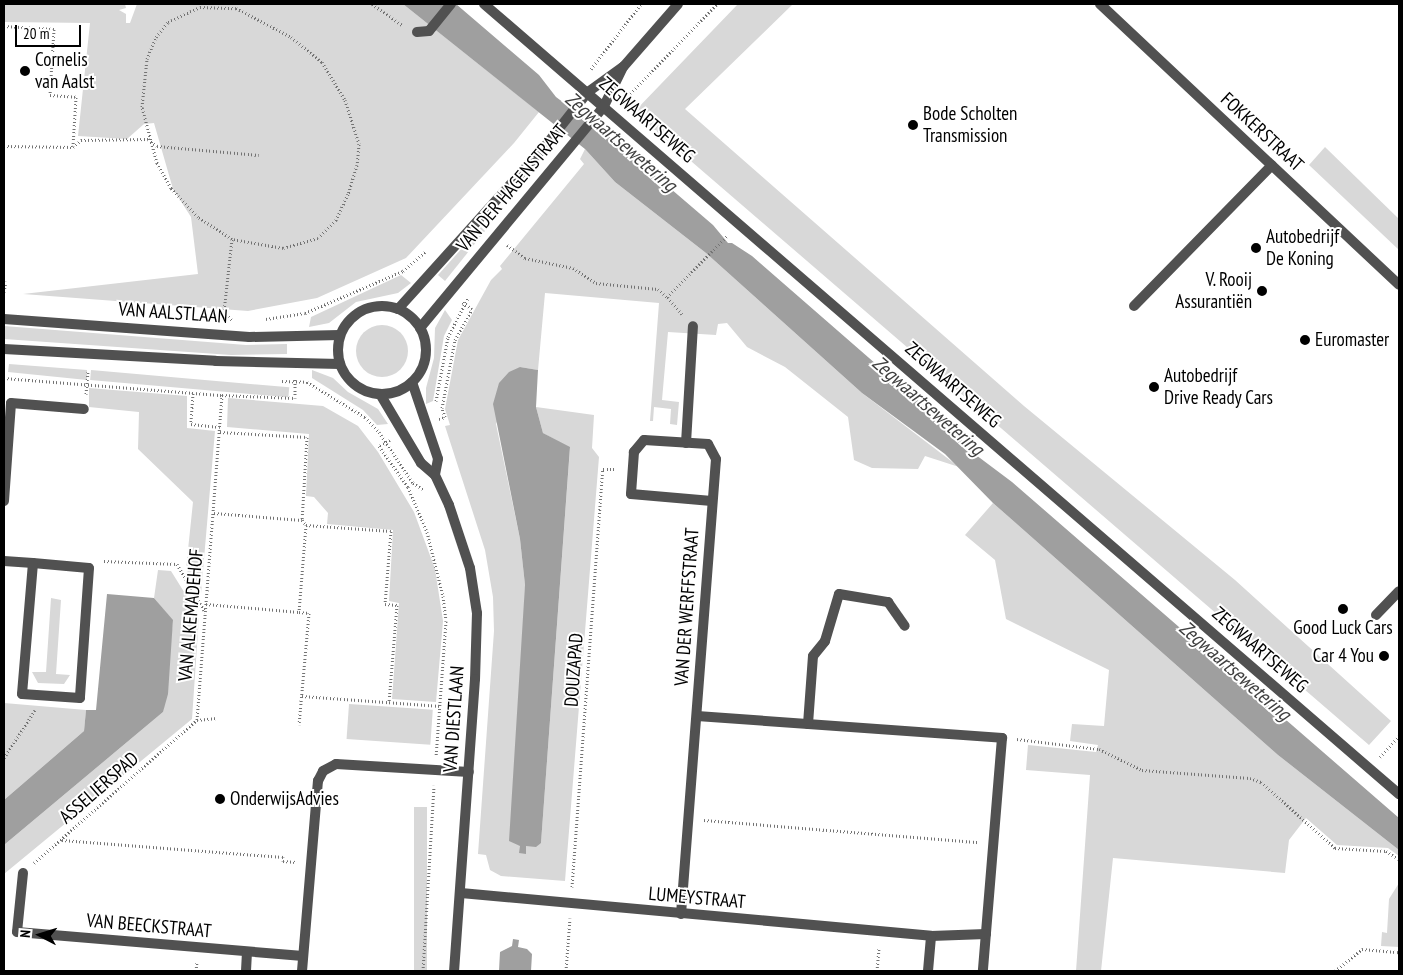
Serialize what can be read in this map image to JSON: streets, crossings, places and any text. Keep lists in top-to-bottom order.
{
  "streets": {
    "street": [
      "ZEGWAARTSEWEG",
      "FOKKERSTRAAT",
      "VAN DER HAGENSTRAAT",
      "VAN AALSTLAAN",
      "VAN DER WERFFSTRAAT",
      "VAN DIESTLAAN",
      "LUMEYSTRAAT",
      "VAN BEECKSTRAAT"
    ],
    "path": ["VAN ALKEMADEHOF", "DOUZAPAD", "ASSELIERSPAD"]
  },
  "crossings": [
    ["ZEGWAARTSEWEG", "VAN DER HAGENSTRAAT"],
    ["VAN DER HAGENSTRAAT", "VAN AALSTLAAN"],
    ["VAN DER HAGENSTRAAT", "VAN DIESTLAAN"],
    ["VAN AALSTLAAN", "VAN DIESTLAAN"],
    ["VAN DER WERFFSTRAAT", "DOUZAPAD"],
    ["VAN DER WERFFSTRAAT", "LUMEYSTRAAT"],
    ["VAN ALKEMADEHOF", "ASSELIERSPAD"],
    ["DOUZAPAD", "LUMEYSTRAAT"],
    ["VAN DIESTLAAN", "LUMEYSTRAAT"],
    ["ASSELIERSPAD", "VAN BEECKSTRAAT"]
  ],
  "water": ["Zegwaartsewetering"],
  "places": [
    "Cornelis van Aalst",
    "Bode Scholten Transmission",
    "Autobedrijf De Koning",
    "V. Rooij Assurantiën",
    "Euromaster",
    "Autobedrijf Drive Ready Cars",
    "Good Luck Cars",
    "Car 4 You",
    "OnderwijsAdvies"
  ],
  "scale_bar": "20 m",
  "north": "left"
}
